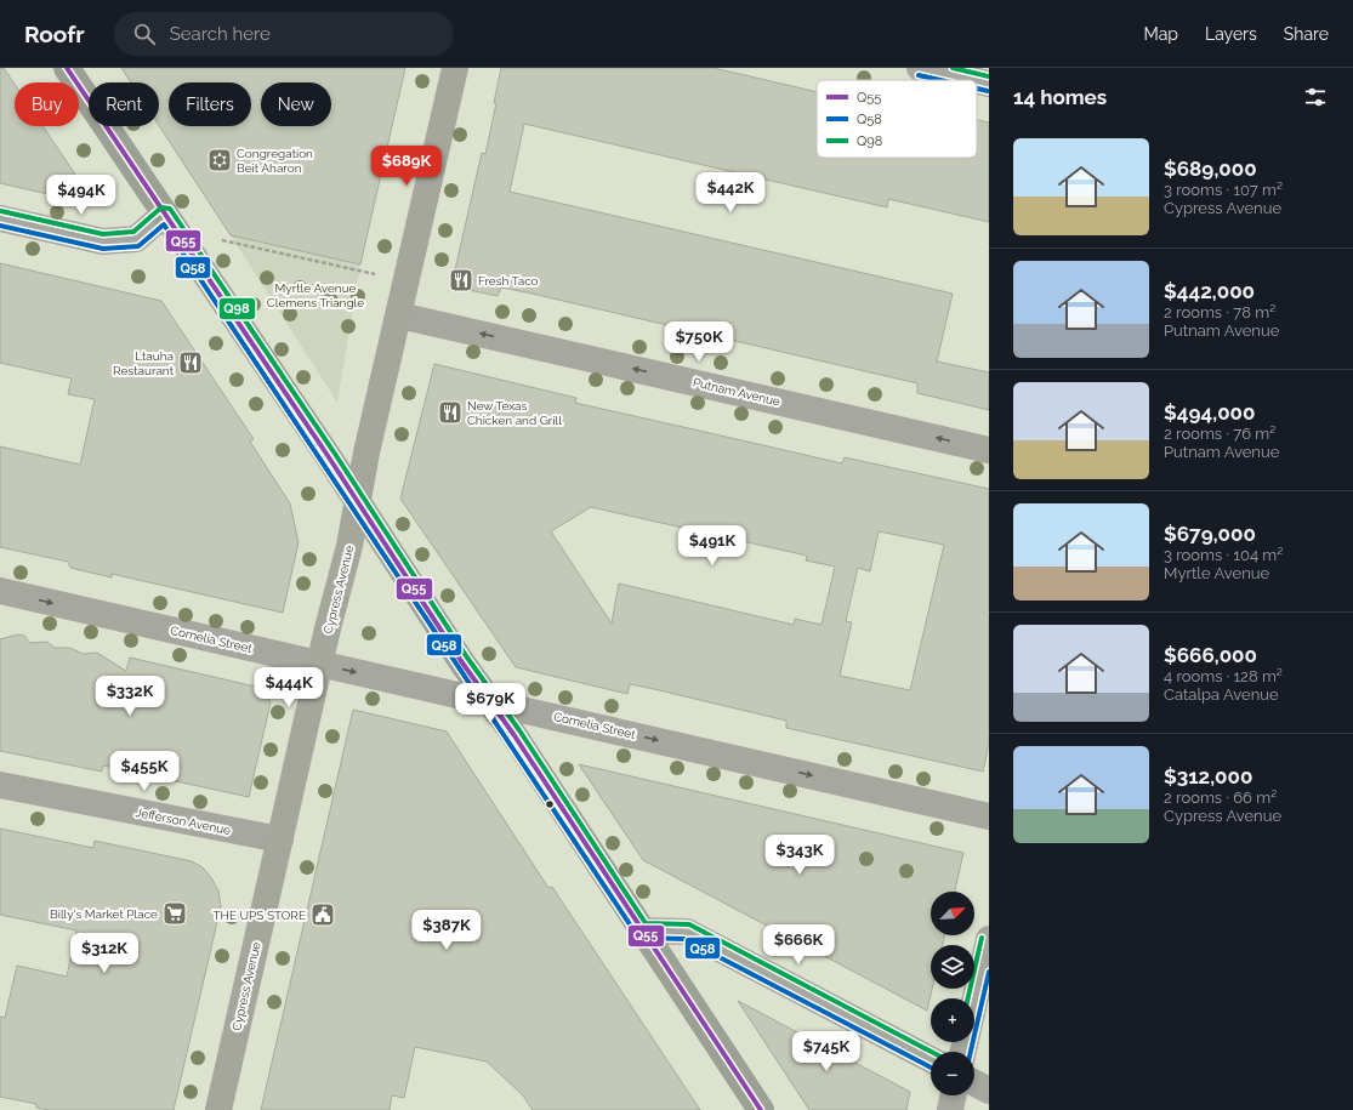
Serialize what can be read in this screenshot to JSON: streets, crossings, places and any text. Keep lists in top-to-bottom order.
{
  "streets": {
    "main road": ["Cypress Avenue"],
    "street": ["Putnam Avenue", "Cornelia Street", "Jefferson Avenue"]
  },
  "crossings": [
    ["Putnam Avenue", "Cypress Avenue"],
    ["Cypress Avenue", "Cornelia Street"],
    ["Cypress Avenue", "Jefferson Avenue"]
  ],
  "one_way": ["Putnam Avenue", "Cornelia Street"],
  "parks": ["Myrtle Avenue Clemens Triangle"],
  "places": {
    "synagogue": ["Congregation Beit Aharon"],
    "restaurant": ["Fresh Taco", "Ltauha Restaurant", "New Texas Chicken and Grill"],
    "supermarket": ["Billy's Market Place"],
    "public building": ["THE UPS STORE"]
  },
  "lines": ["transit line Q55", "transit line Q98", "transit line Q58"],
  "legend": ["Q55", "Q58", "Q98"],
  "north": "top right",
  "page": {
    "header": "Roofr",
    "search": "Search here",
    "nav": ["Map", "Layers", "Share"],
    "heading": "14 homes",
    "chip": [
      "Buy",
      "Rent",
      "Filters",
      "New"
    ],
    "list": [
      {
        "name": "$689,000",
        "note": "3 rooms · 107 m² · Cypress Avenue"
      },
      {
        "name": "$442,000",
        "note": "2 rooms · 78 m² · Putnam Avenue"
      },
      {
        "name": "$494,000",
        "note": "2 rooms · 76 m² · Putnam Avenue"
      },
      {
        "name": "$679,000",
        "note": "3 rooms · 104 m² · Myrtle Avenue"
      },
      {
        "name": "$666,000",
        "note": "4 rooms · 128 m² · Catalpa Avenue"
      },
      {
        "name": "$312,000",
        "note": "2 rooms · 66 m² · Cypress Avenue"
      }
    ],
    "price": [
      "$689K",
      "$442K",
      "$494K",
      "$750K",
      "$491K",
      "$444K",
      "$332K",
      "$679K",
      "$455K",
      "$343K",
      "$387K",
      "$666K",
      "$312K",
      "$745K"
    ],
    "map_buttons": ["+", "−"]
  }
}
